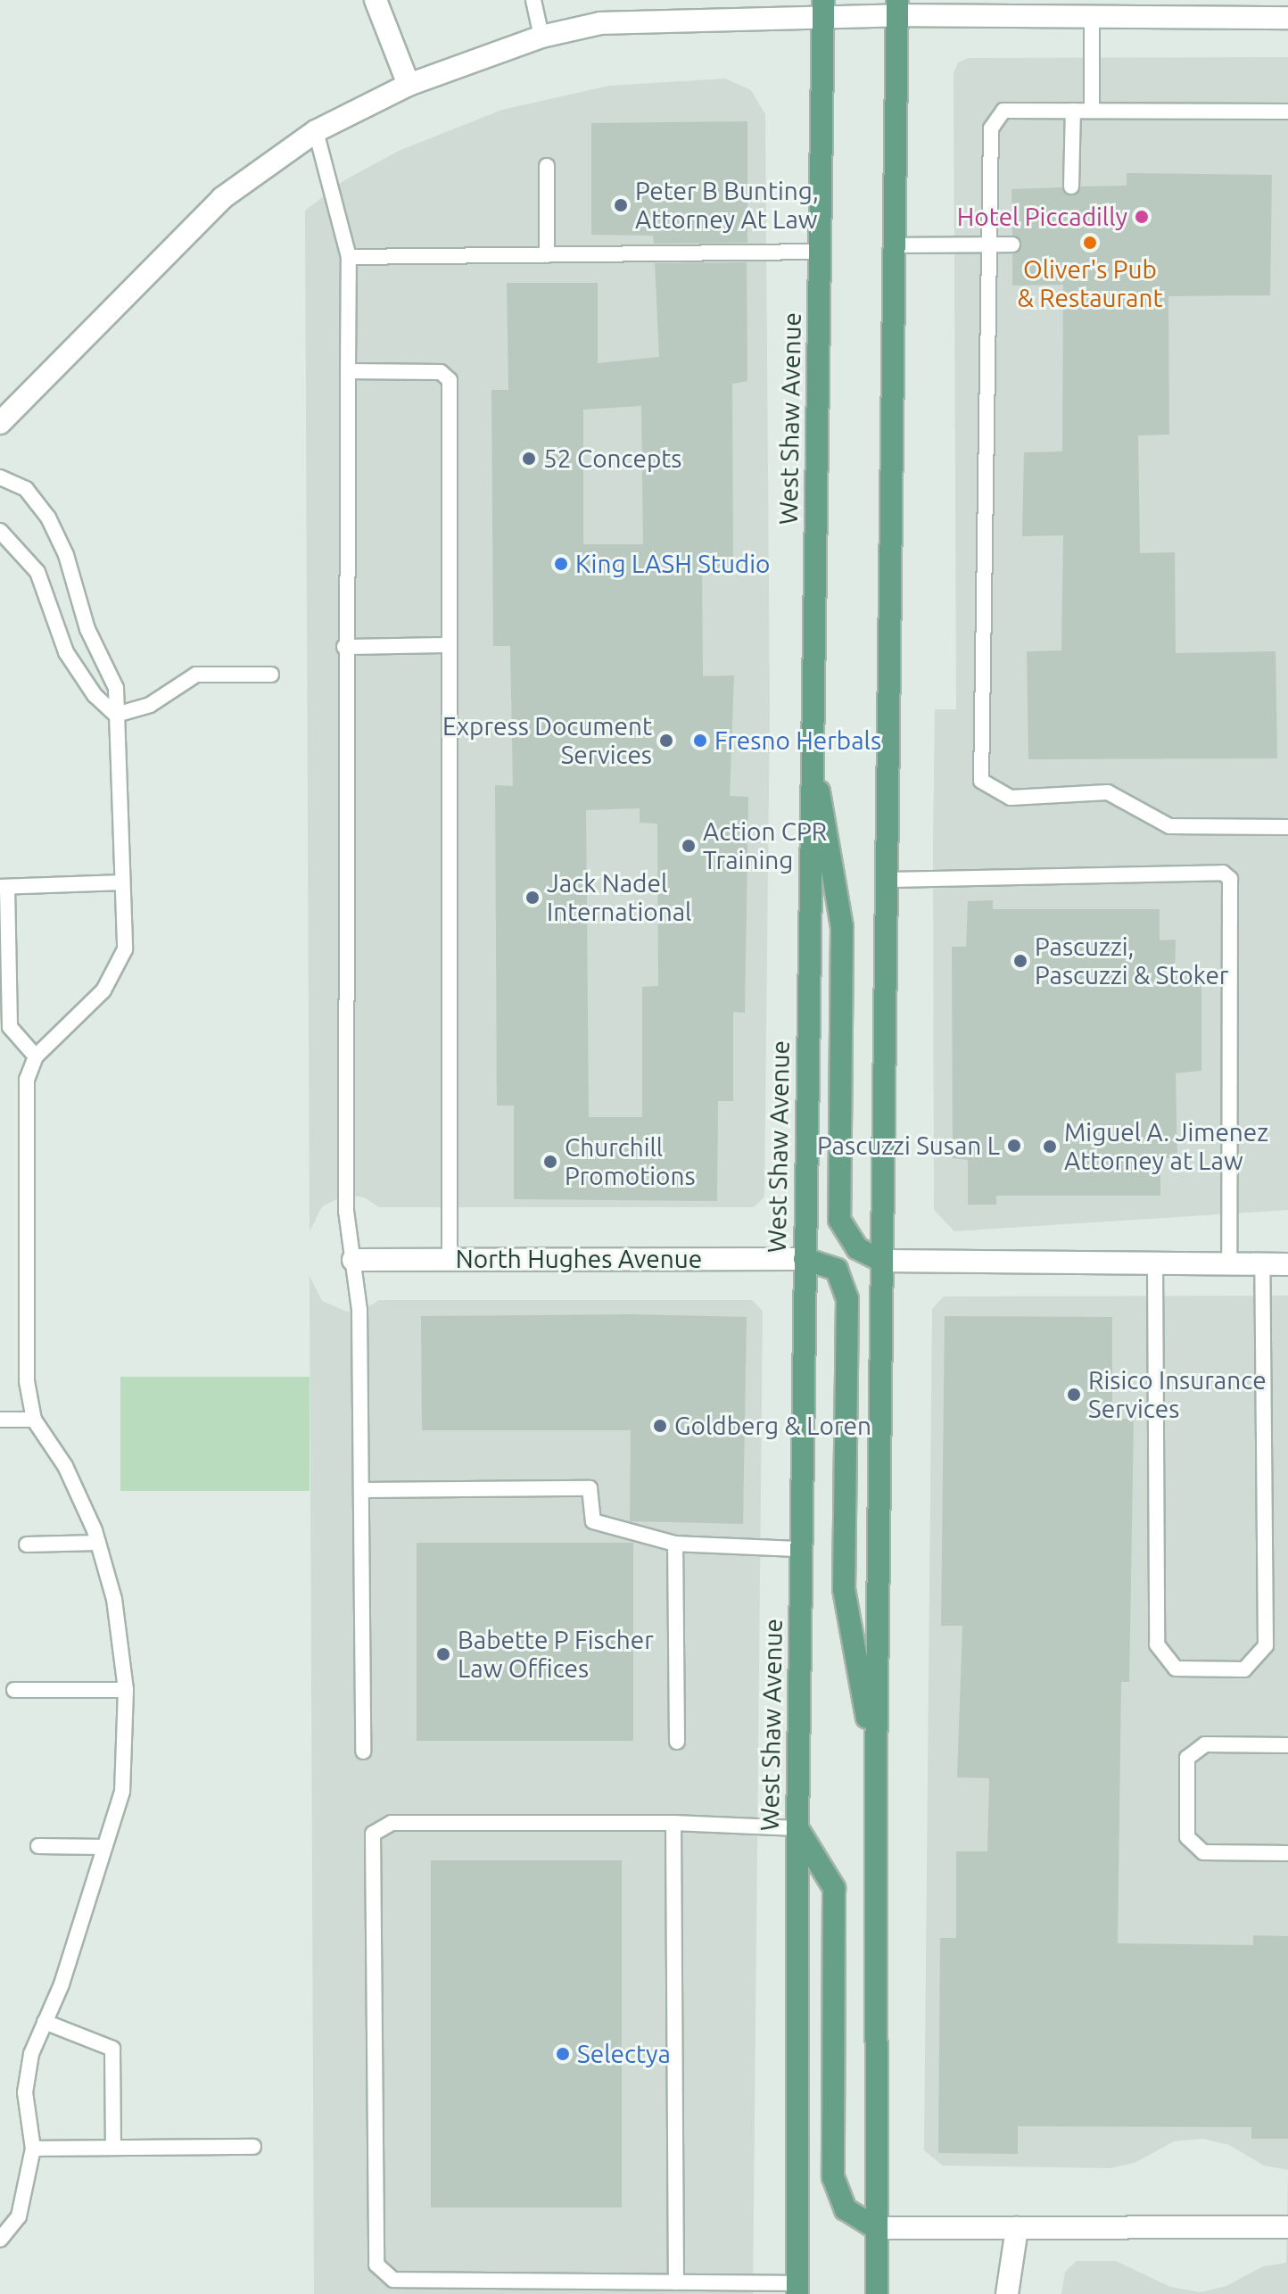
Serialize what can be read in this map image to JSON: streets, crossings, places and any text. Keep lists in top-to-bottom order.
{
  "streets": {
    "main road": ["West Shaw Avenue"],
    "street": ["North Hughes Avenue"]
  },
  "crossings": [
    ["West Shaw Avenue", "North Hughes Avenue"]
  ],
  "places": [
    "Peter B Bunting, Attorney At Law",
    "Hotel Piccadilly",
    "Oliver's Pub & Restaurant",
    "52 Concepts",
    "King LASH Studio",
    "Express Document Services",
    "Fresno Herbals",
    "Action CPR Training",
    "Jack Nadel International",
    "Pascuzzi, Pascuzzi & Stoker",
    "Pascuzzi Susan L",
    "Miguel A. Jimenez Attorney at Law",
    "Churchill Promotions",
    "Risico Insurance Services",
    "Goldberg & Loren",
    "Babette P Fischer Law Offices",
    "Selectya"
  ]
}
